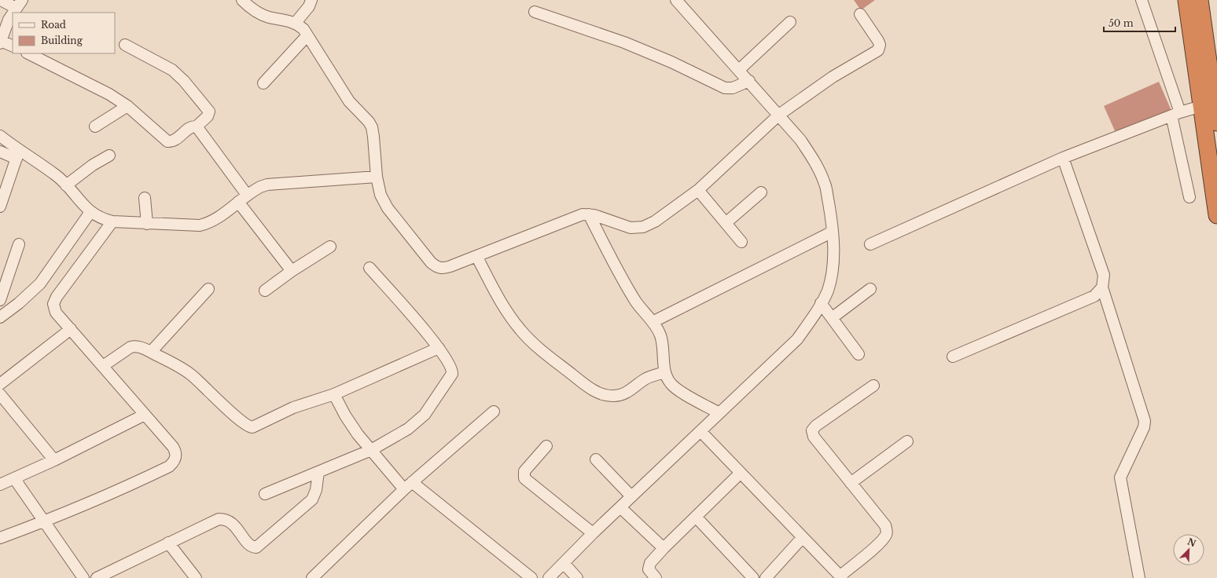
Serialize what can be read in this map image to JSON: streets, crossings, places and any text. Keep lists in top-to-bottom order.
{
  "legend": ["Road", "Building"],
  "scale_bar": "50 m",
  "north": "top right"
}
